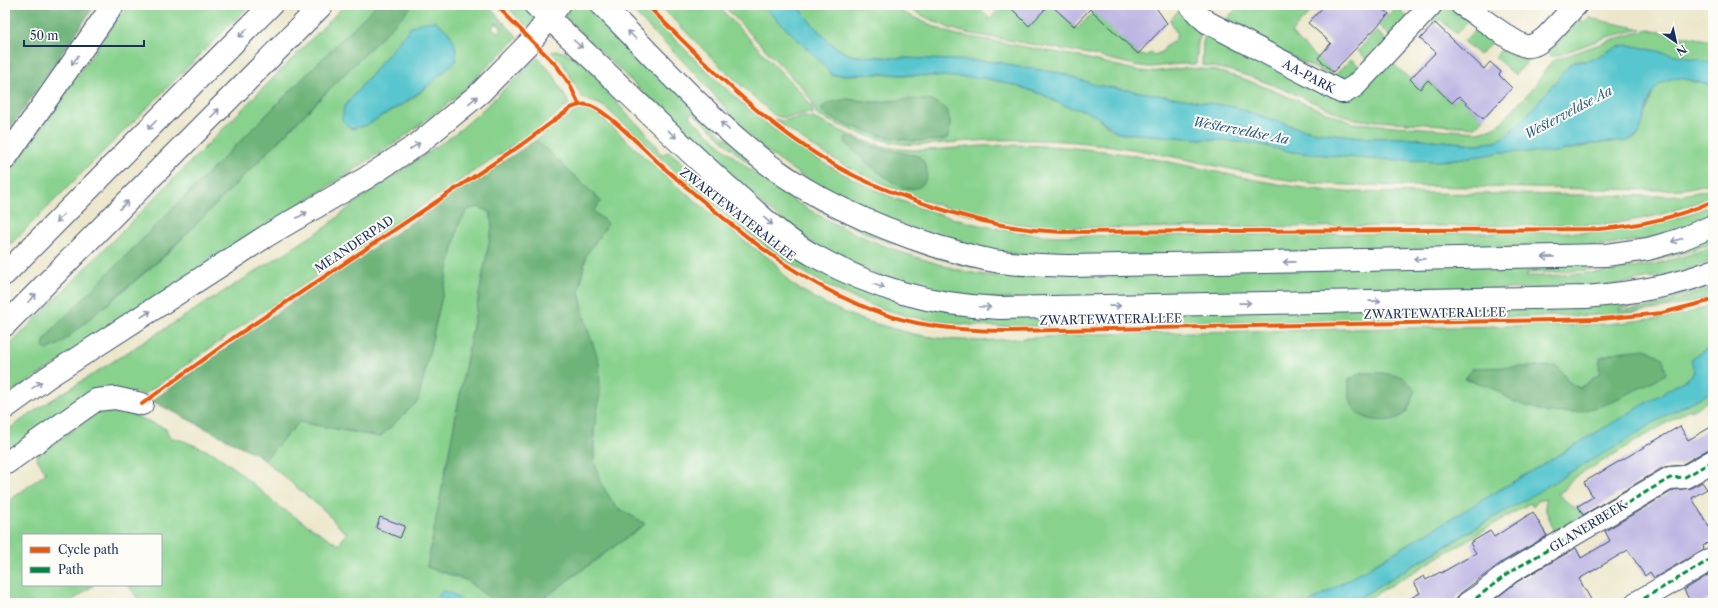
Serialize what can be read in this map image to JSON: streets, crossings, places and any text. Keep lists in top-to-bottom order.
{
  "streets": {
    "main road": ["AA-PARK", "ZWARTEWATERALLEE", "GLANERBEEK"],
    "cycle path": ["MEANDERPAD"]
  },
  "water": ["Westerveldse Aa"],
  "legend": ["Cycle path", "Path"],
  "scale_bar": "50 m",
  "north": "bottom right"
}
